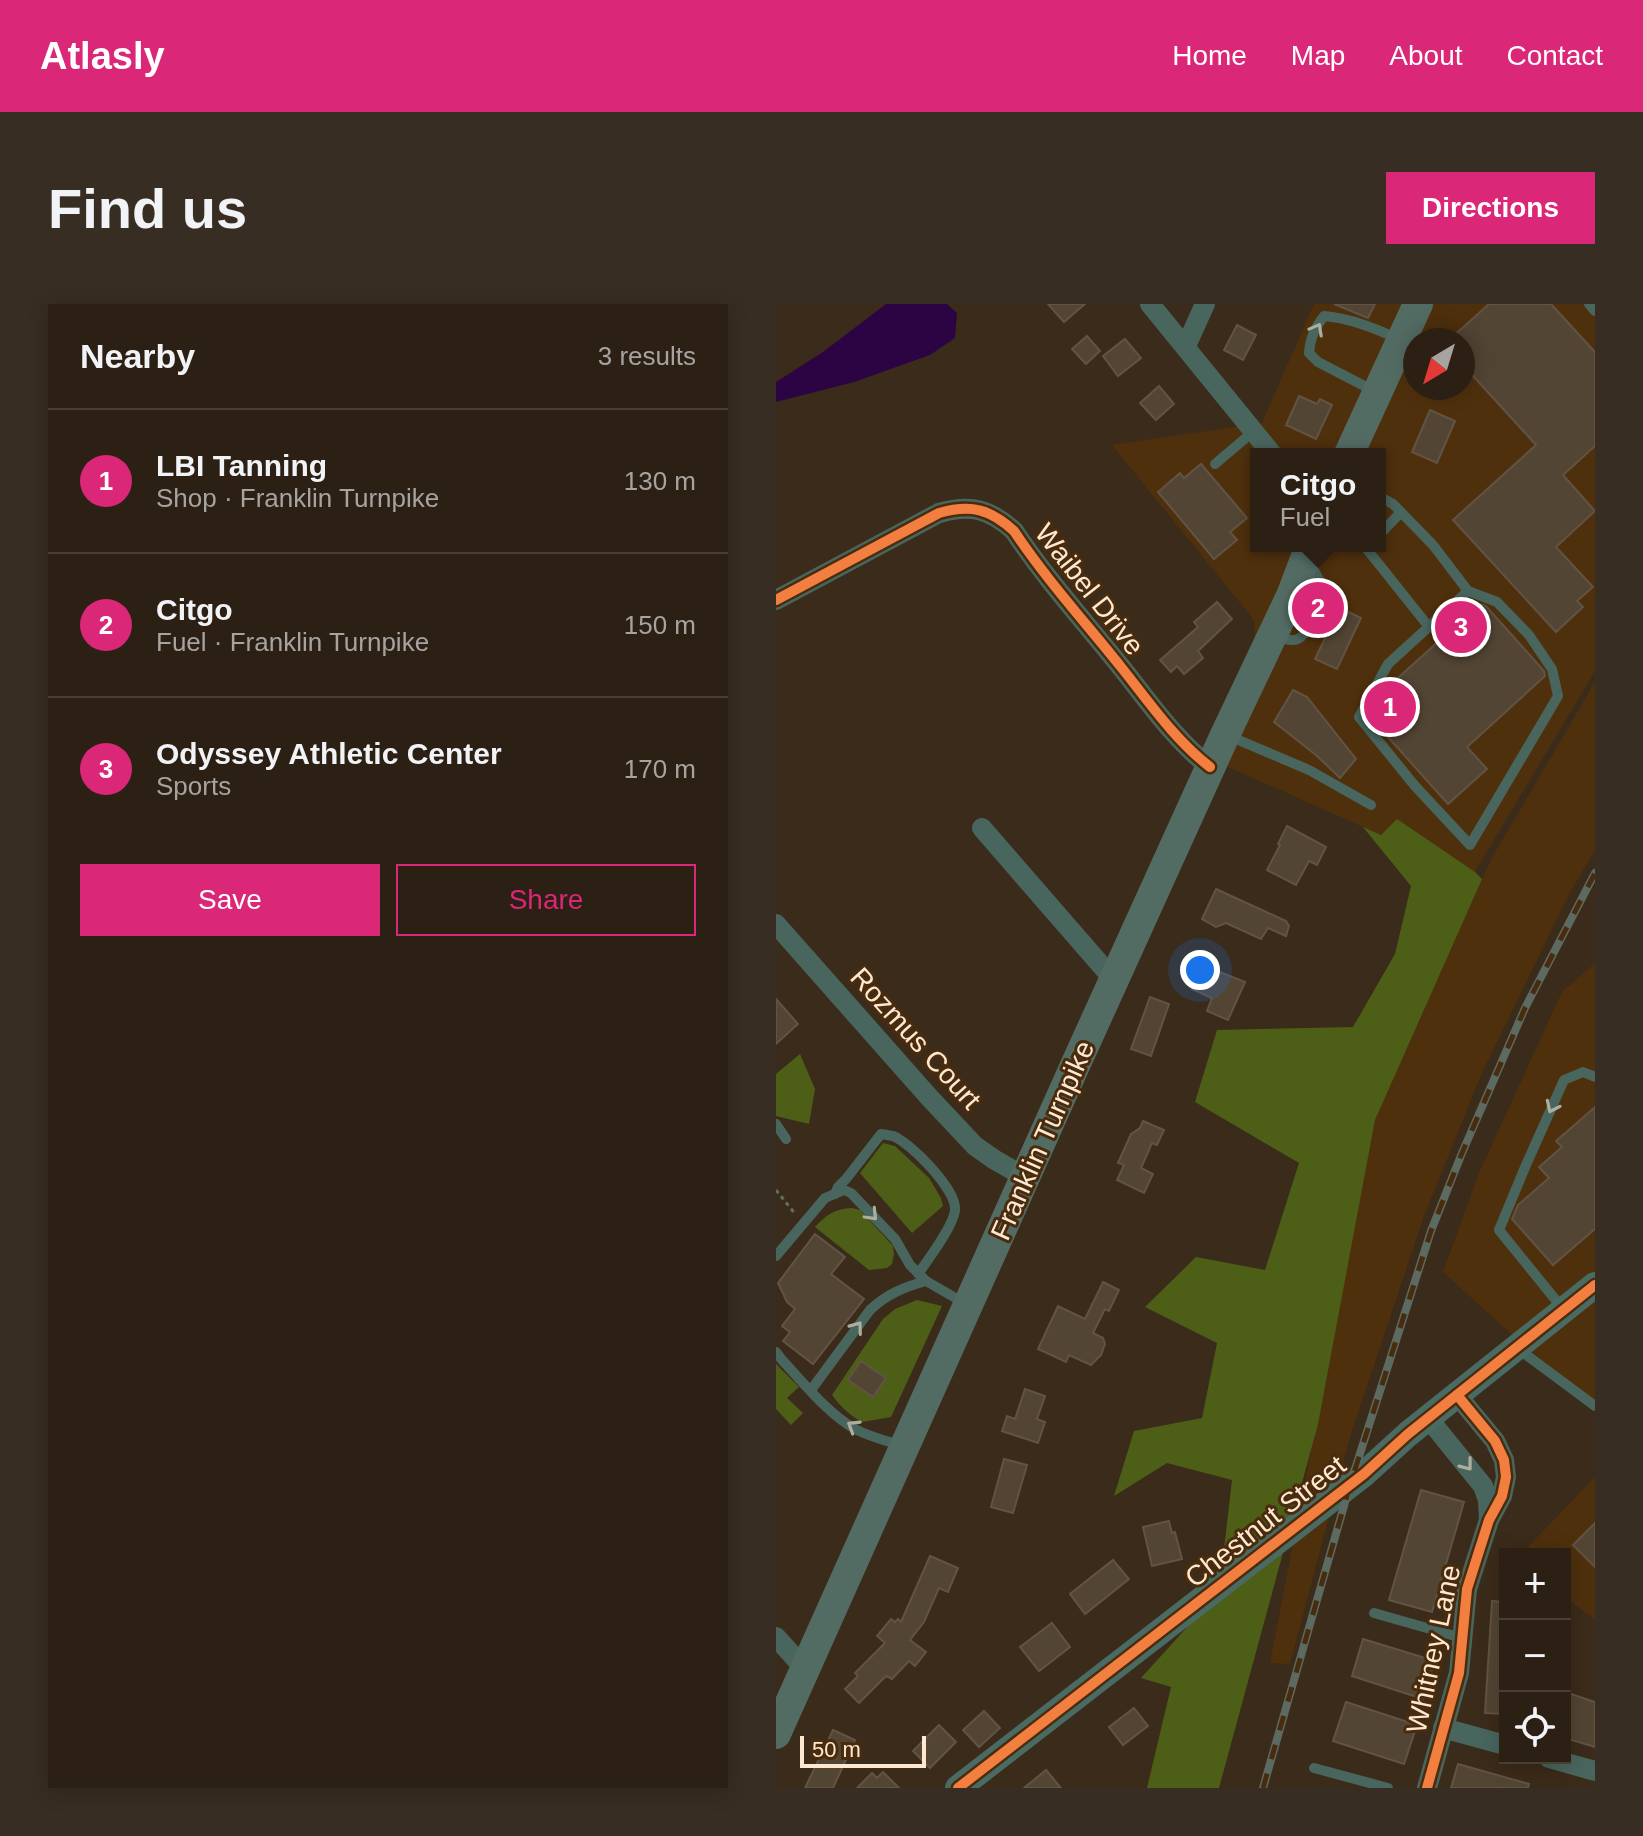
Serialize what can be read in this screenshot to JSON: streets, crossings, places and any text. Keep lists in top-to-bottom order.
{
  "streets": {
    "main road": ["Franklin Turnpike"],
    "street": [
      "Waibel Drive",
      "Rozmus Court",
      "Chestnut Street",
      "Whitney Lane"
    ]
  },
  "crossings": [
    ["Waibel Drive", "Franklin Turnpike"],
    ["Rozmus Court", "Franklin Turnpike"],
    ["Chestnut Street", "Whitney Lane"]
  ],
  "scale_bar": "50 m",
  "north": "bottom left",
  "page": {
    "header": "Atlasly",
    "nav": [
      "Home",
      "Map",
      "About",
      "Contact"
    ],
    "buttons": [
      "Directions",
      ["Save", "Share"]
    ],
    "title": "Find us",
    "heading": ["Nearby", "3 results"],
    "list": [
      {
        "mark": "1",
        "name": "LBI Tanning",
        "note": "Shop · Franklin Turnpike",
        "value": "130 m"
      },
      {
        "mark": "2",
        "name": "Citgo",
        "note": "Fuel · Franklin Turnpike",
        "value": "150 m"
      },
      {
        "mark": "3",
        "name": "Odyssey Athletic Center",
        "note": "Sports",
        "value": "170 m"
      }
    ],
    "popup": ["Citgo", "Fuel"],
    "pins": ["2", "3", "1"],
    "map_buttons": ["+", "−"],
    "scale": "50 m"
  }
}
